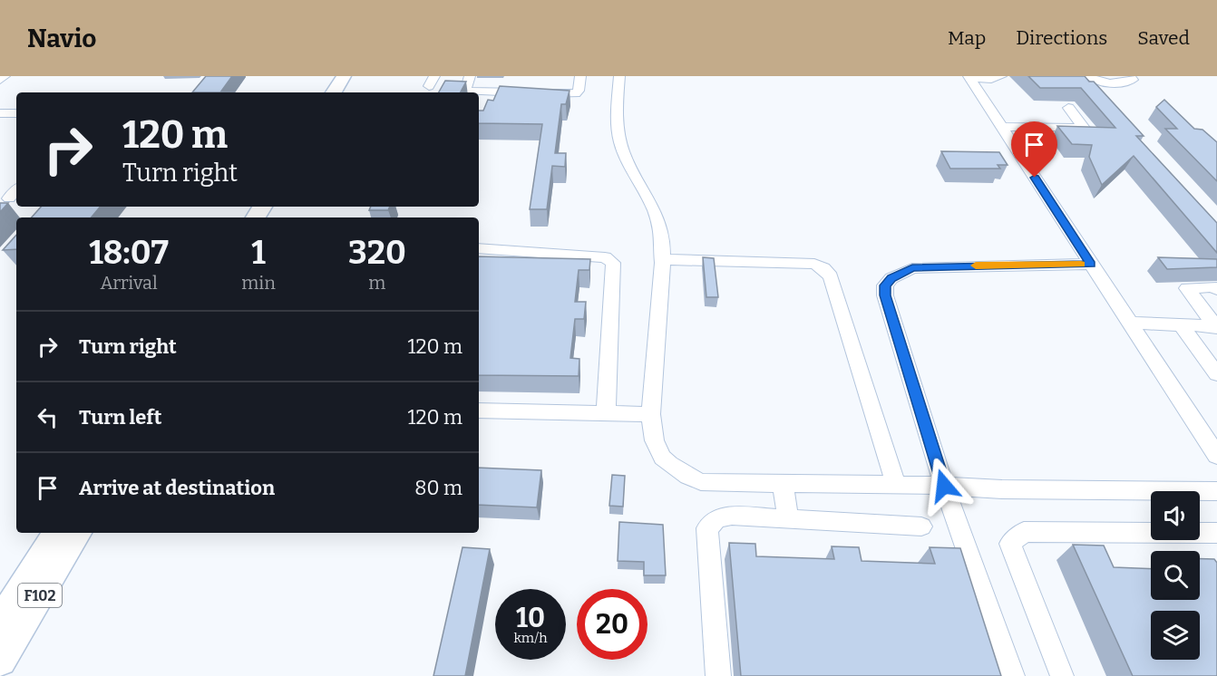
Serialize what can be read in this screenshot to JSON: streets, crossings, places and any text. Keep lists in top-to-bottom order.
{
  "streets": {
    "highway": ["F102"]
  },
  "page": {
    "header": "Navio",
    "nav": ["Map", "Directions", "Saved"],
    "turn": ["120 m", "Turn right"],
    "eta": [
      "18:07",
      "Arrival",
      "1",
      "min",
      "320",
      "m"
    ],
    "list": [
      {
        "name": "Turn right",
        "value": "120 m"
      },
      {
        "name": "Turn left",
        "value": "120 m"
      },
      {
        "name": "Arrive at destination",
        "value": "80 m"
      }
    ],
    "speed": "10 km/h",
    "limit": "20"
  }
}
